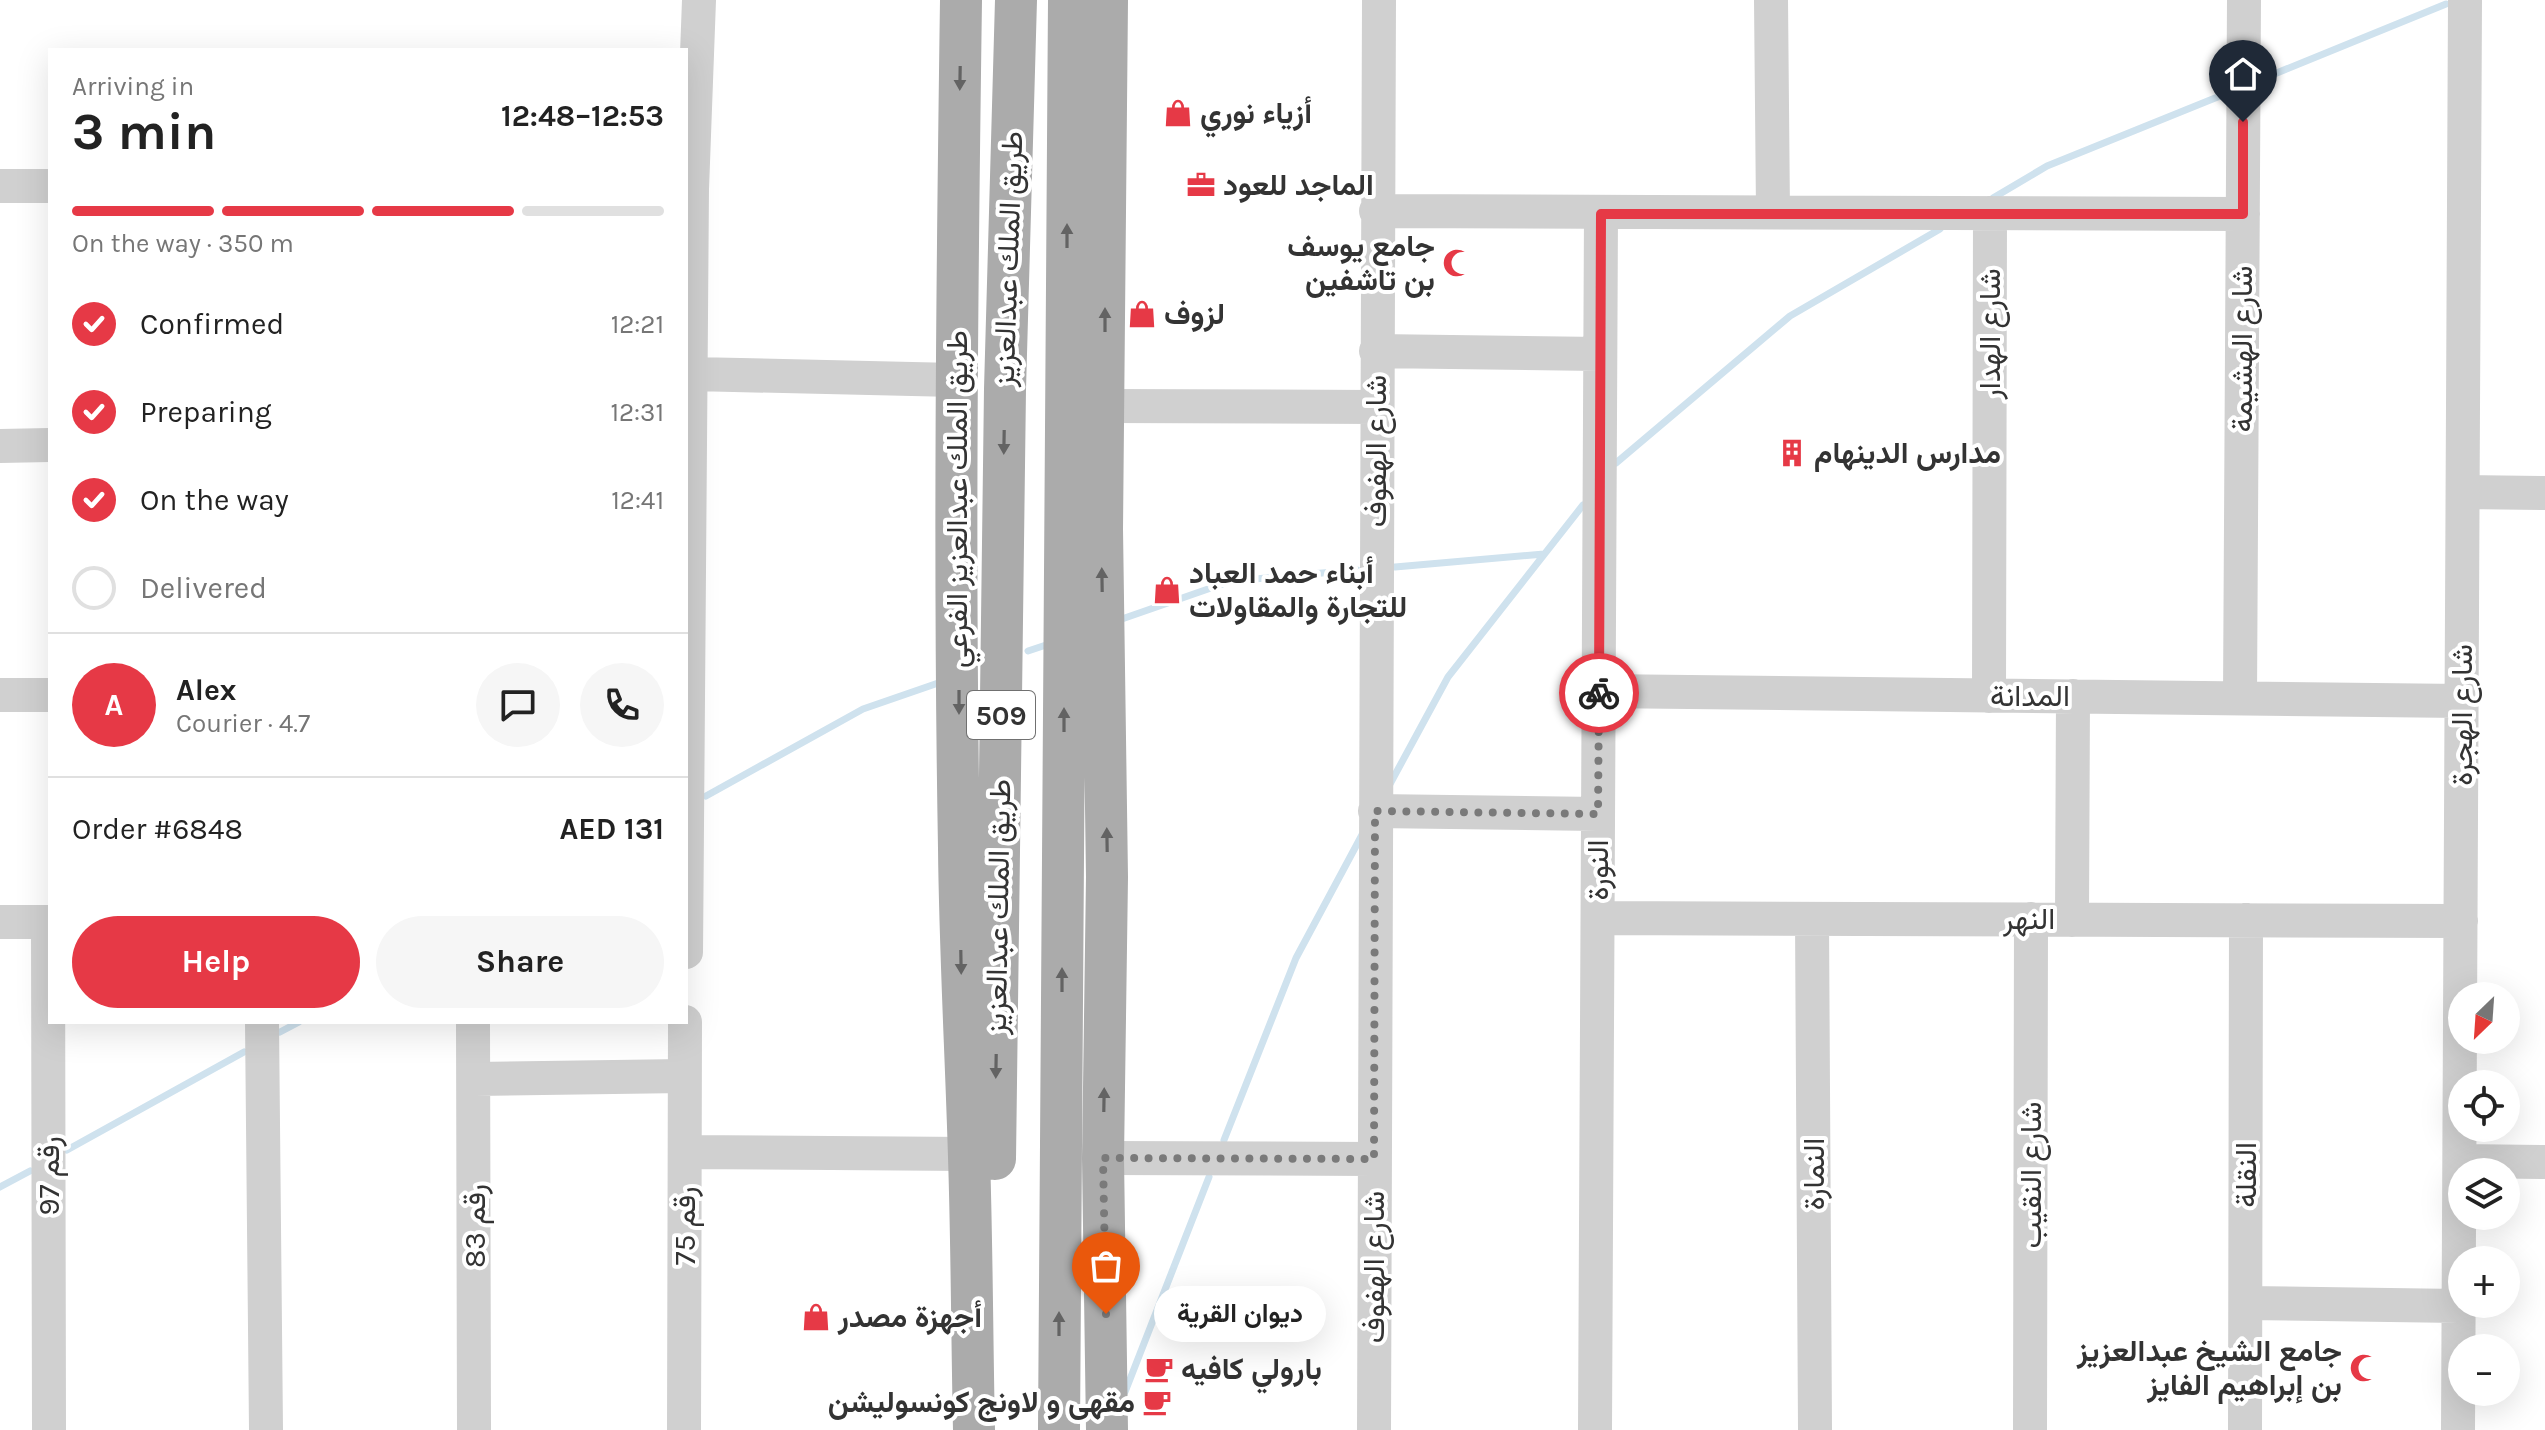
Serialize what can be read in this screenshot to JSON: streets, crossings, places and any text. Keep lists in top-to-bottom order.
{
  "streets": {
    "main road": ["طريق الملك عبدالعزيز", "طريق الملك عبدالعزيز الفرعي", "509"],
    "street": [
      "شارع الهدار",
      "شارع الهشيمة",
      "شارع الهفوف",
      "المدانة",
      "شارع الهجرة",
      "النورة",
      "النهر",
      "النمارة",
      "شارع النقيب",
      "النقلة",
      "رقم 97",
      "رقم 83",
      "رقم 75"
    ]
  },
  "crossings": [
    ["شارع الهدار", "المدانة"],
    ["شارع الهشيمة", "المدانة"],
    ["المدانة", "شارع الهجرة"],
    ["المدانة", "النورة"],
    ["شارع الهجرة", "النهر"],
    ["النورة", "النهر"],
    ["النهر", "النمارة"],
    ["النهر", "شارع النقيب"],
    ["النهر", "النقلة"]
  ],
  "places": {
    "shop": [
      "أزياء نوري",
      "لزوف",
      "أبناء حمد العباد للتجارة والمقاولات",
      "أجهزة مصدر"
    ],
    "office": ["الماجد للعود"],
    "mosque": ["جامع يوسف بن تاشفين", "جامع الشيخ عبدالعزيز بن إبراهيم الفايز"],
    "building": ["مدارس الدينهام"],
    "other": ["ديوان القرية"],
    "cafe": ["بارولي كافيه", "مقهى و لاونج كونسوليشن"]
  },
  "north": "bottom left",
  "page": {
    "heading": ["3 min", "Arriving in", "12:48–12:53"],
    "panel": [
      "Alex",
      "Courier · 4.7",
      "Order #6848",
      "AED 131"
    ],
    "bar": "On the way · 350 m",
    "list": [
      ["Confirmed", "12:21"],
      ["Preparing", "12:31"],
      ["On the way", "12:41"],
      "Delivered"
    ],
    "round": "A",
    "buttons": ["Help", "Share"],
    "map_buttons": ["+", "−"],
    "bubble": "ديوان القرية"
  }
}
